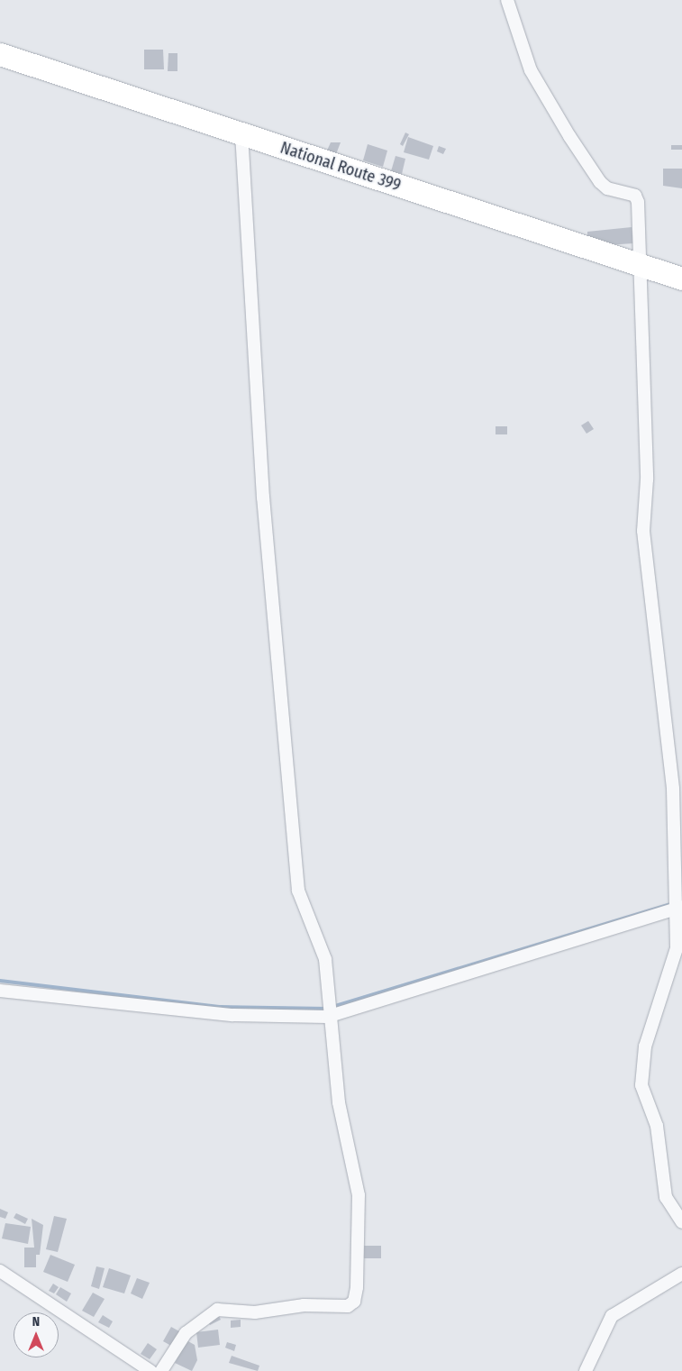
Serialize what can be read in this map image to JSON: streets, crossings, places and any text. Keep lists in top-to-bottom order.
{
  "streets": {
    "highway": ["National Route 399"]
  },
  "north": "top"
}
